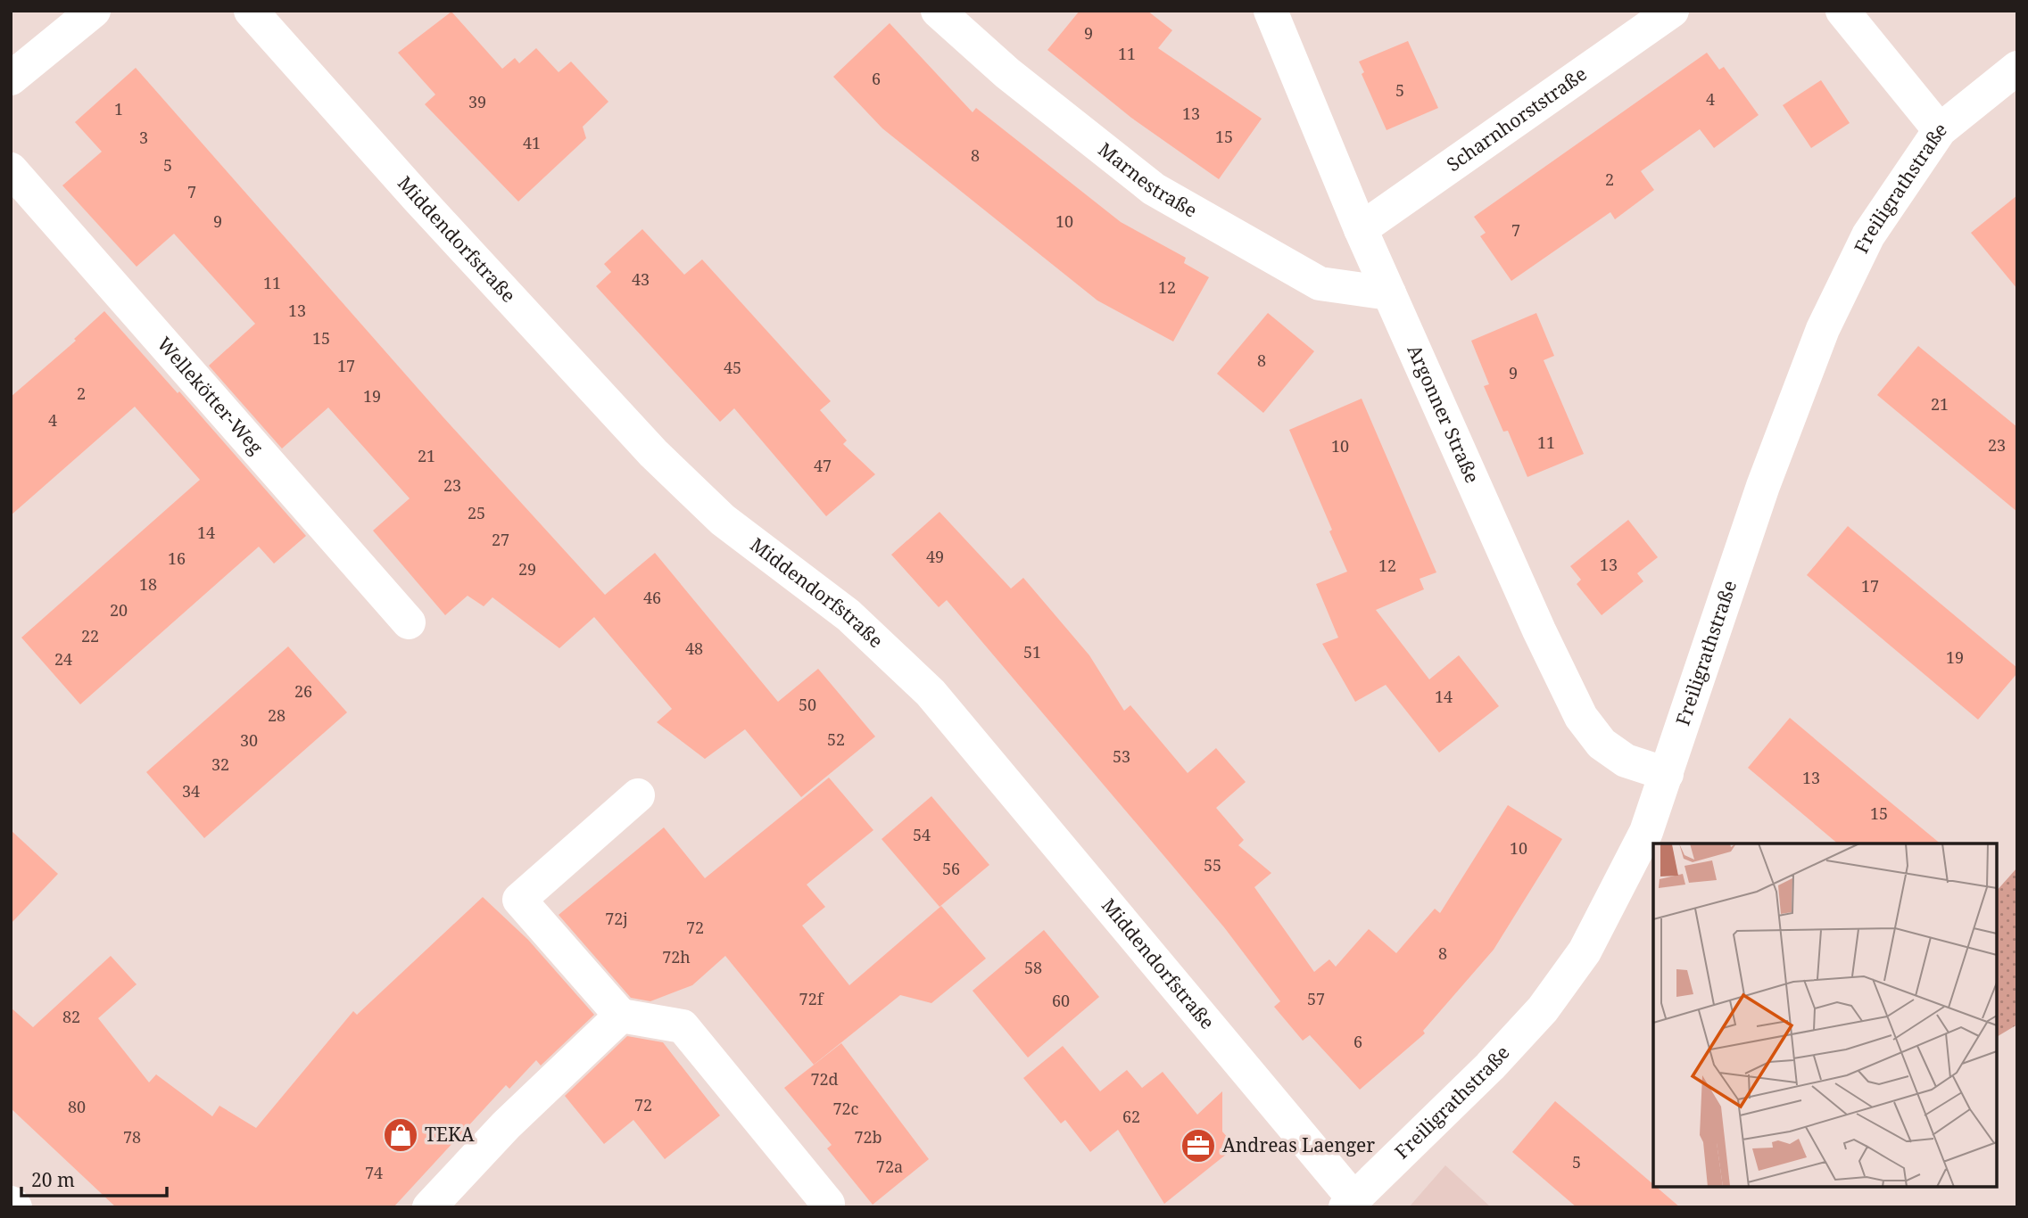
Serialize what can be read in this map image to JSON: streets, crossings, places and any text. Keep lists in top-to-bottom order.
{
  "streets": {
    "street": [
      "Scharnhorststraße",
      "Marnestraße",
      "Freiligrathstraße",
      "Middendorfstraße",
      "Wellekötter-Weg",
      "Argonner Straße"
    ]
  },
  "crossings": [
    ["Scharnhorststraße", "Argonner Straße"],
    ["Marnestraße", "Argonner Straße"],
    ["Freiligrathstraße", "Middendorfstraße"],
    ["Freiligrathstraße", "Argonner Straße"]
  ],
  "places": {
    "shop": ["TEKA"],
    "office": ["Andreas Laenger"]
  },
  "house_numbers": [
    "9",
    "11",
    "6",
    "5",
    "4",
    "39",
    "1",
    "13",
    "15",
    "3",
    "41",
    "8",
    "5",
    "2",
    "7",
    "9",
    "10",
    "7",
    "43",
    "11",
    "12",
    "13",
    "15",
    "8",
    "17",
    "45",
    "9",
    "2",
    "19",
    "21",
    "4",
    "11",
    "23",
    "10",
    "21",
    "47",
    "23",
    "25",
    "14",
    "27",
    "49",
    "16",
    "13",
    "12",
    "29",
    "18",
    "17",
    "46",
    "20",
    "22",
    "48",
    "51",
    "19",
    "24",
    "26",
    "14",
    "50",
    "28",
    "52",
    "30",
    "53",
    "32",
    "13",
    "34",
    "15",
    "54",
    "10",
    "55",
    "56",
    "72j",
    "72",
    "8",
    "72h",
    "58",
    "72f",
    "57",
    "60",
    "82",
    "6",
    "72d",
    "72",
    "80",
    "72c",
    "62",
    "78",
    "72b",
    "5",
    "72a",
    "74"
  ],
  "scale_bar": "20 m"
}
